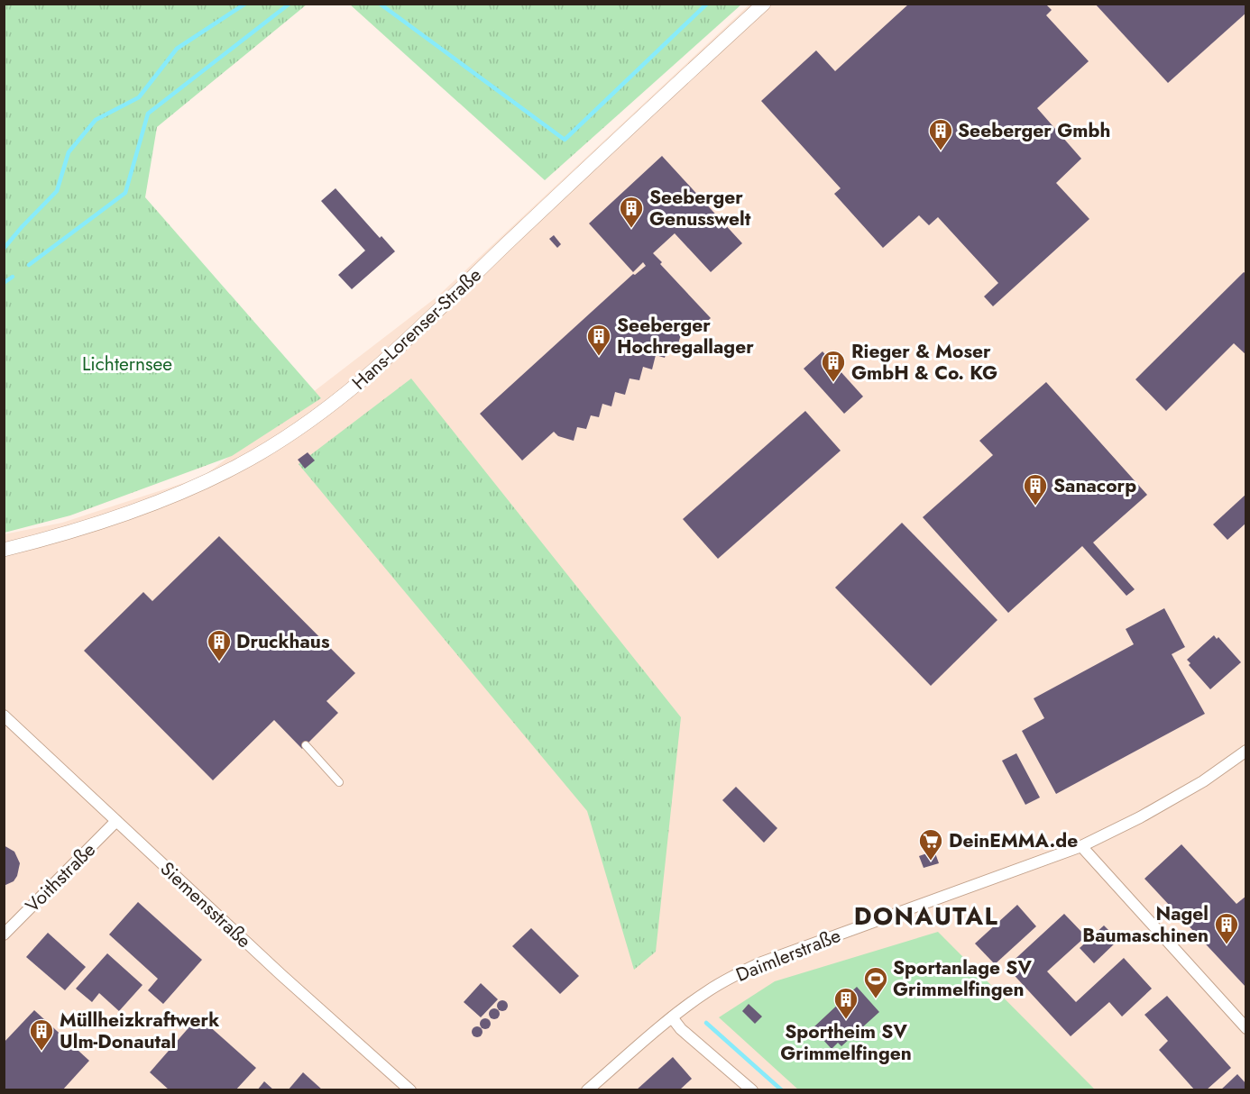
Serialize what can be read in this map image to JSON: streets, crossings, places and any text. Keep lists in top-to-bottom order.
{
  "streets": {
    "street": [
      "Hans-Lorenser-Straße",
      "Voithstraße",
      "Siemensstraße",
      "Daimlerstraße"
    ]
  },
  "crossings": [
    ["Voithstraße", "Siemensstraße"]
  ],
  "districts": ["DONAUTAL"],
  "parks": ["Lichternsee"],
  "places": {
    "building": [
      "Seeberger Gmbh",
      "Seeberger Genusswelt",
      "Seeberger Hochregallager",
      "Rieger & Moser GmbH & Co. KG",
      "Sanacorp",
      "Druckhaus",
      "Nagel Baumaschinen",
      "Sportheim SV Grimmelfingen",
      "Müllheizkraftwerk Ulm-Donautal"
    ],
    "supermarket": ["DeinEMMA.de"],
    "sports": ["Sportanlage SV Grimmelfingen"]
  }
}
